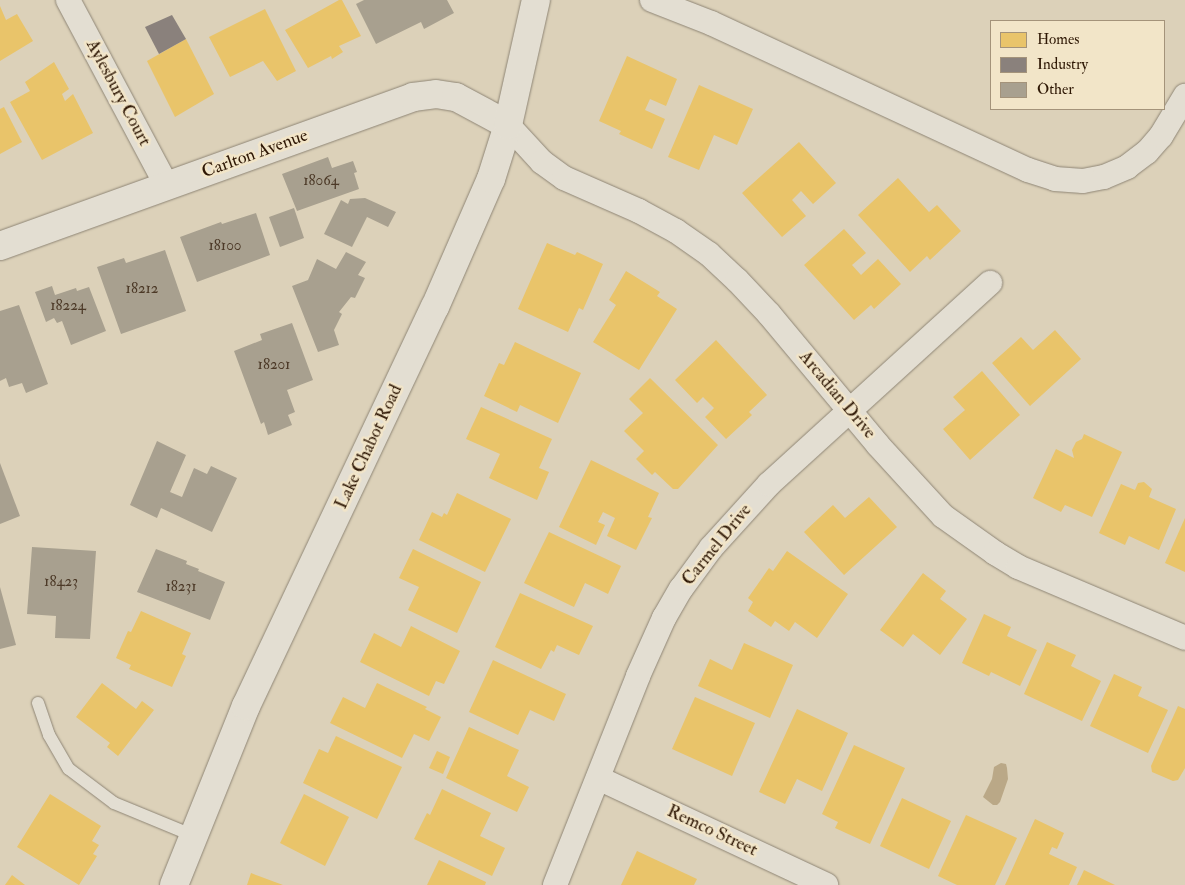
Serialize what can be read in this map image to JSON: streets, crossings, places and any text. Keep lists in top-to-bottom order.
{
  "streets": {
    "main road": ["Carlton Avenue", "Lake Chabot Road"],
    "street": [
      "Aylesbury Court",
      "Arcadian Drive",
      "Carmel Drive",
      "Remco Street"
    ]
  },
  "crossings": [
    ["Aylesbury Court", "Carlton Avenue"],
    ["Carlton Avenue", "Arcadian Drive"],
    ["Carlton Avenue", "Lake Chabot Road"],
    ["Arcadian Drive", "Lake Chabot Road"],
    ["Arcadian Drive", "Carmel Drive"],
    ["Carmel Drive", "Remco Street"]
  ],
  "house_numbers": [
    "18064",
    "18100",
    "18212",
    "18224",
    "18201",
    "18423",
    "18231"
  ],
  "legend": ["Homes", "Industry", "Other"]
}
